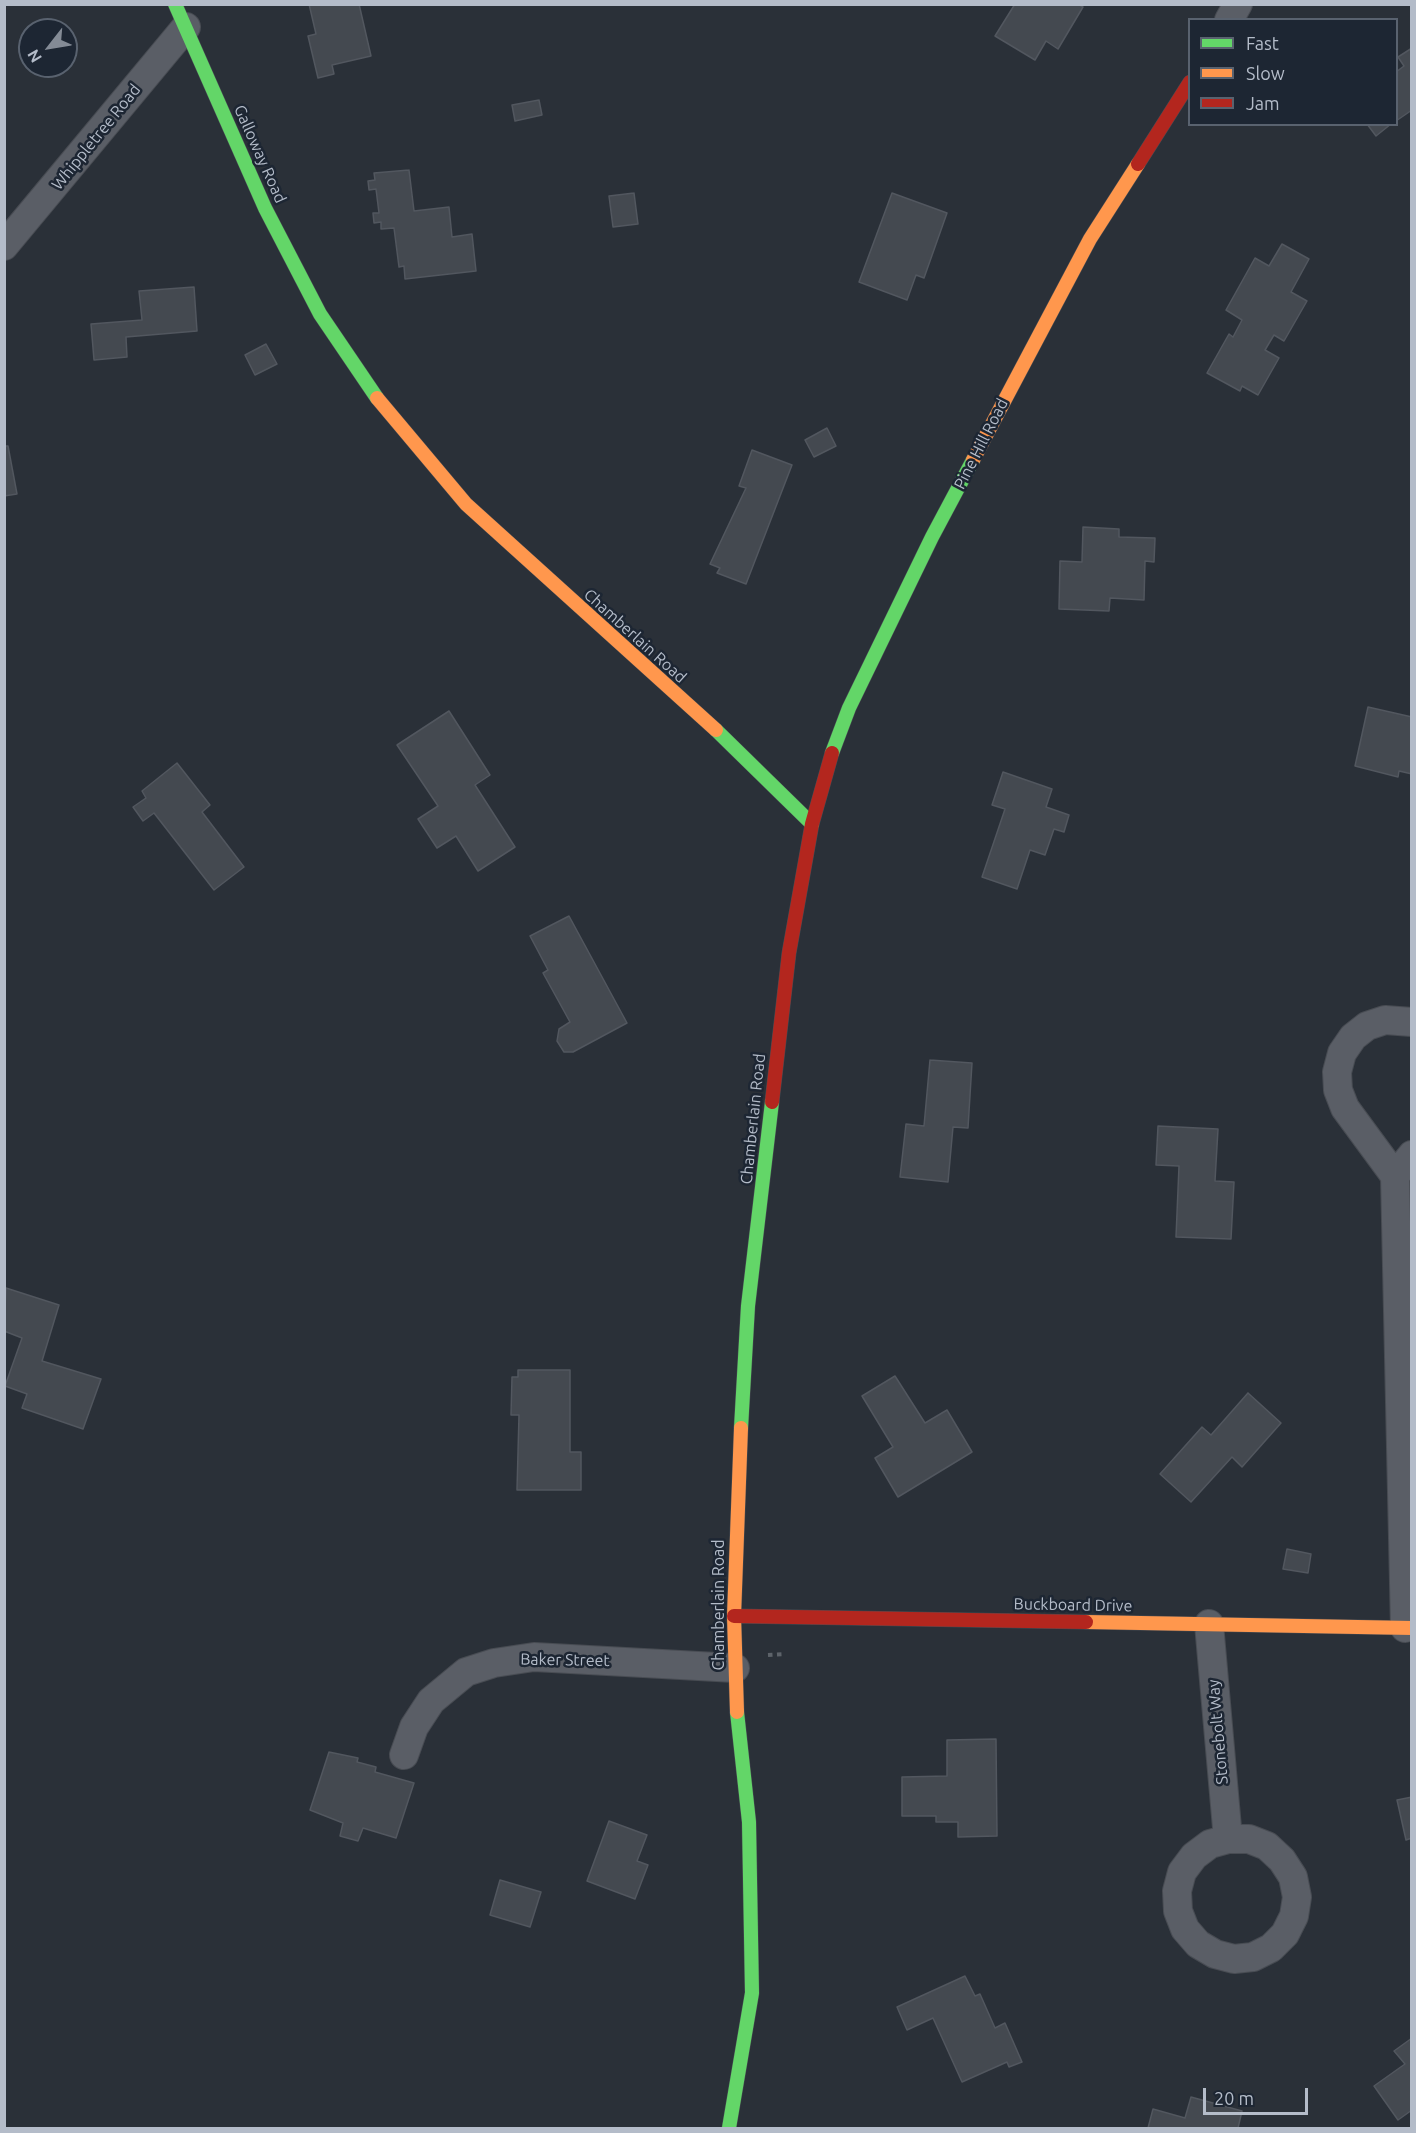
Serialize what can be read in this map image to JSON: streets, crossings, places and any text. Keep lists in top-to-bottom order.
{
  "streets": {
    "street": [
      "Whippletree Road",
      "Galloway Road",
      "Pine Hill Road",
      "Chamberlain Road",
      "Buckboard Drive",
      "Baker Street",
      "Stonebolt Way"
    ]
  },
  "crossings": [
    ["Whippletree Road", "Galloway Road"],
    ["Galloway Road", "Chamberlain Road"],
    ["Pine Hill Road", "Chamberlain Road"],
    ["Chamberlain Road", "Buckboard Drive"],
    ["Chamberlain Road", "Baker Street"],
    ["Buckboard Drive", "Stonebolt Way"]
  ],
  "legend": ["Fast", "Slow", "Jam"],
  "scale_bar": "20 m",
  "north": "bottom left"
}
